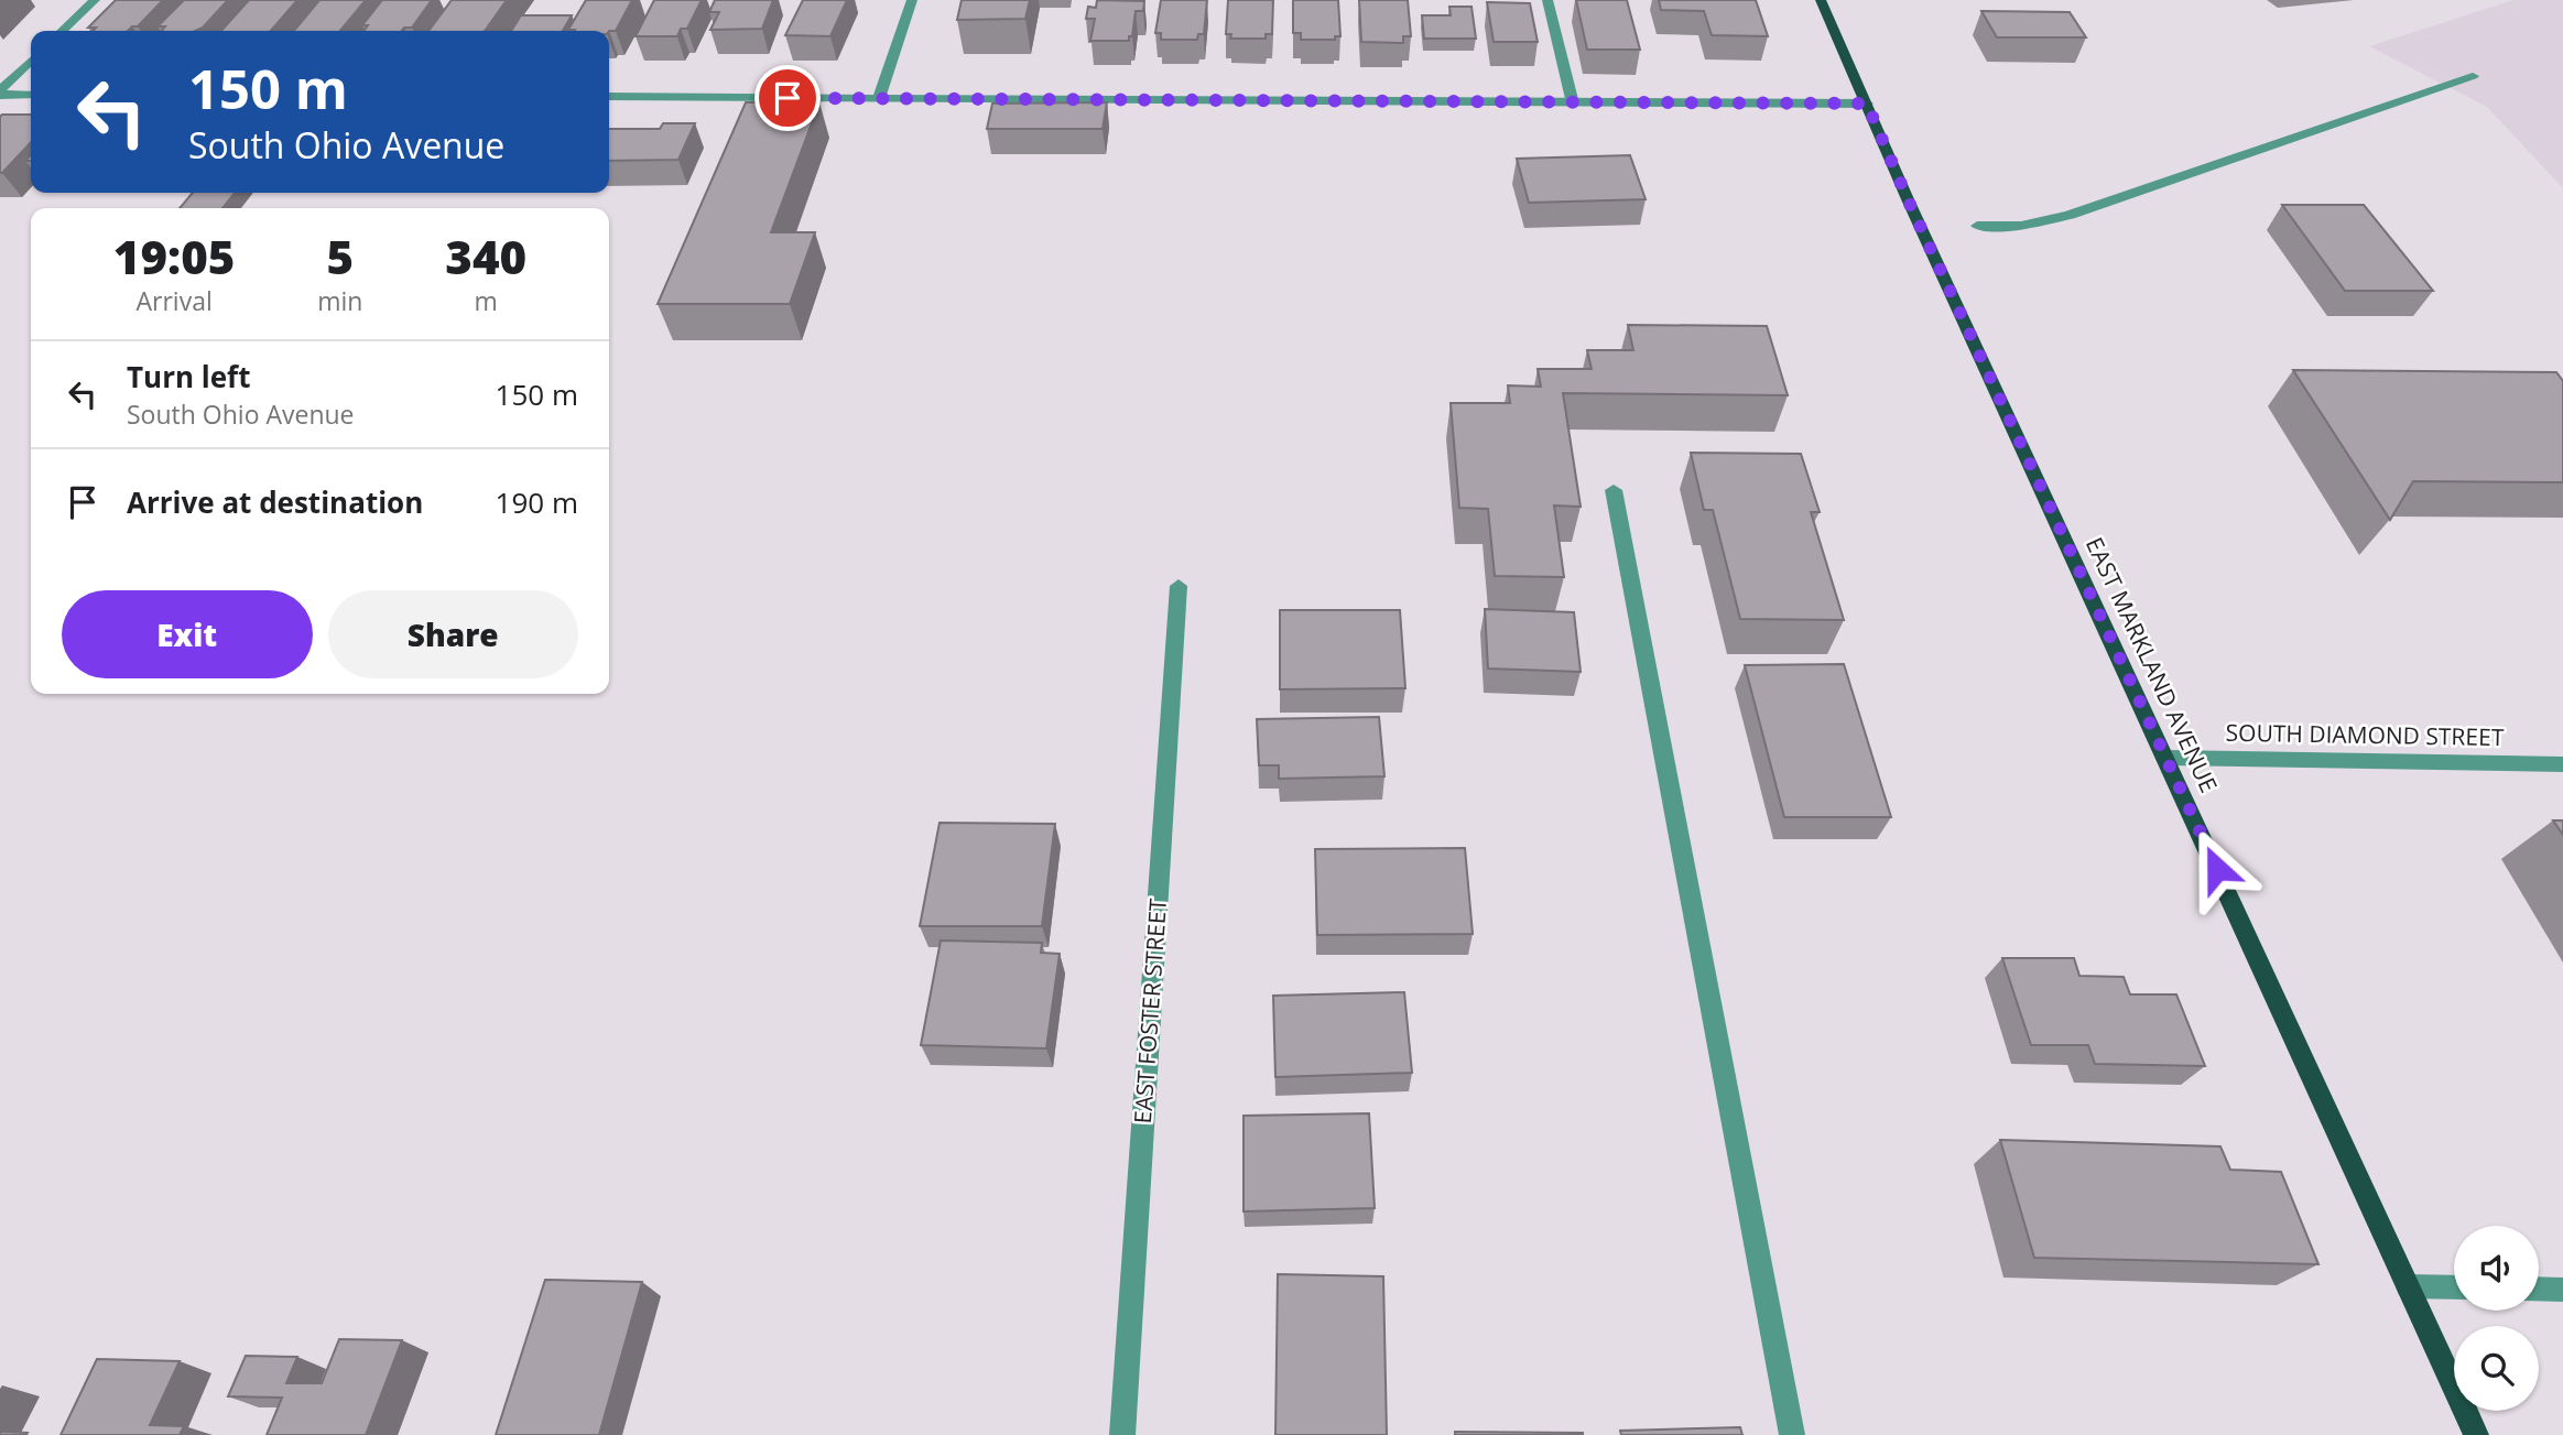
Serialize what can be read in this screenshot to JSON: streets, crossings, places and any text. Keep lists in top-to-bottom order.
{
  "streets": {
    "main road": ["EAST MARKLAND AVENUE"],
    "street": ["SOUTH DIAMOND STREET", "EAST FOSTER STREET"]
  },
  "crossings": [
    ["EAST MARKLAND AVENUE", "SOUTH DIAMOND STREET"]
  ],
  "page": {
    "turn": ["150 m", "South Ohio Avenue"],
    "eta": [
      "19:05",
      "Arrival",
      "5",
      "min",
      "340",
      "m"
    ],
    "list": [
      {
        "name": "Turn left",
        "note": "South Ohio Avenue",
        "value": "150 m"
      },
      {
        "name": "Arrive at destination",
        "value": "190 m"
      }
    ],
    "buttons": ["Exit", "Share"]
  }
}
